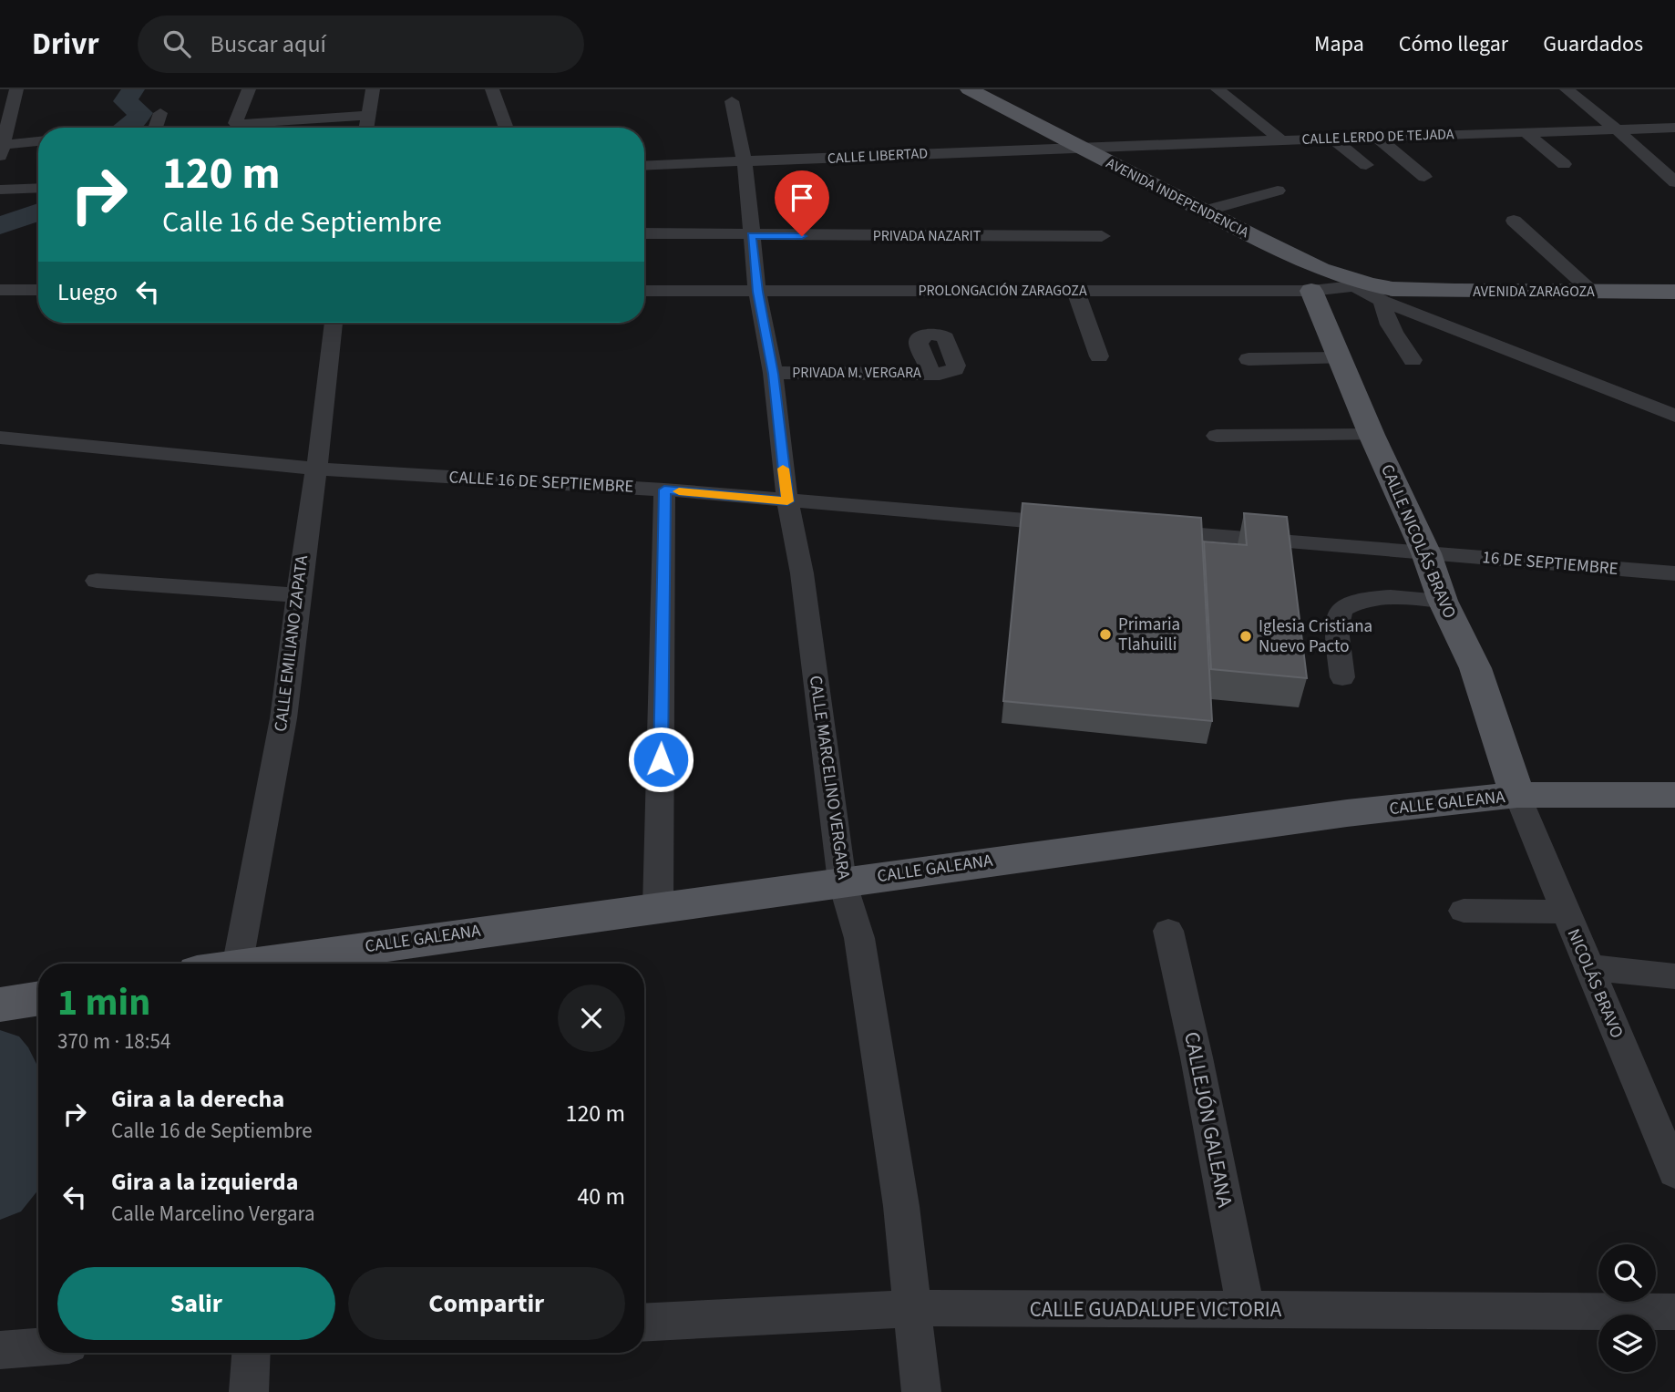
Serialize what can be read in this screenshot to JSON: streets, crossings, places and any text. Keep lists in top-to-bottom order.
{
  "streets": {
    "main road": [
      "AVENIDA INDEPENDENCIA",
      "AVENIDA ZARAGOZA",
      "CALLE NICOLÁS BRAVO",
      "CALLE GALEANA"
    ],
    "street": [
      "CALLE LERDO DE TEJADA",
      "CALLE LIBERTAD",
      "PRIVADA NAZARIT",
      "PROLONGACIÓN ZARAGOZA",
      "PRIVADA M. VERGARA",
      "CALLE 16 DE SEPTIEMBRE",
      "16 DE SEPTIEMBRE",
      "CALLE EMILIANO ZAPATA",
      "CALLE MARCELINO VERGARA",
      "NICOLÁS BRAVO",
      "CALLEJÓN GALEANA",
      "CALLE GUADALUPE VICTORIA"
    ]
  },
  "crossings": [
    ["CALLE LERDO DE TEJADA", "CALLE LIBERTAD"],
    ["CALLE LERDO DE TEJADA", "AVENIDA INDEPENDENCIA"],
    ["CALLE LIBERTAD", "AVENIDA INDEPENDENCIA"],
    ["CALLE LIBERTAD", "CALLE MARCELINO VERGARA"],
    ["AVENIDA INDEPENDENCIA", "PROLONGACIÓN ZARAGOZA"],
    ["AVENIDA INDEPENDENCIA", "AVENIDA ZARAGOZA"],
    ["PRIVADA NAZARIT", "CALLE MARCELINO VERGARA"],
    ["PROLONGACIÓN ZARAGOZA", "AVENIDA ZARAGOZA"],
    ["PROLONGACIÓN ZARAGOZA", "PRIVADA M. VERGARA"],
    ["PROLONGACIÓN ZARAGOZA", "CALLE NICOLÁS BRAVO"],
    ["PROLONGACIÓN ZARAGOZA", "CALLE MARCELINO VERGARA"],
    ["PRIVADA M. VERGARA", "CALLE MARCELINO VERGARA"],
    ["CALLE 16 DE SEPTIEMBRE", "CALLE EMILIANO ZAPATA"],
    ["CALLE 16 DE SEPTIEMBRE", "CALLE MARCELINO VERGARA"],
    ["CALLE NICOLÁS BRAVO", "16 DE SEPTIEMBRE"],
    ["CALLE NICOLÁS BRAVO", "CALLE GALEANA"],
    ["CALLE NICOLÁS BRAVO", "NICOLÁS BRAVO"],
    ["CALLE MARCELINO VERGARA", "CALLE GALEANA"],
    ["CALLE MARCELINO VERGARA", "CALLE GUADALUPE VICTORIA"],
    ["CALLE GALEANA", "NICOLÁS BRAVO"],
    ["CALLEJÓN GALEANA", "CALLE GUADALUPE VICTORIA"]
  ],
  "places": ["Primaria Tlahuilli", "Iglesia Cristiana Nuevo Pacto"],
  "page": {
    "header": "Drivr",
    "search": "Buscar aquí",
    "nav": ["Mapa", "Cómo llegar", "Guardados"],
    "turn": ["120 m", "Calle 16 de Septiembre"],
    "then": "Luego",
    "heading": ["1 min", "370 m · 18:54"],
    "list": [
      {
        "name": "Gira a la derecha",
        "note": "Calle 16 de Septiembre",
        "value": "120 m"
      },
      {
        "name": "Gira a la izquierda",
        "note": "Calle Marcelino Vergara",
        "value": "40 m"
      }
    ],
    "buttons": ["Salir", "Compartir"]
  }
}
